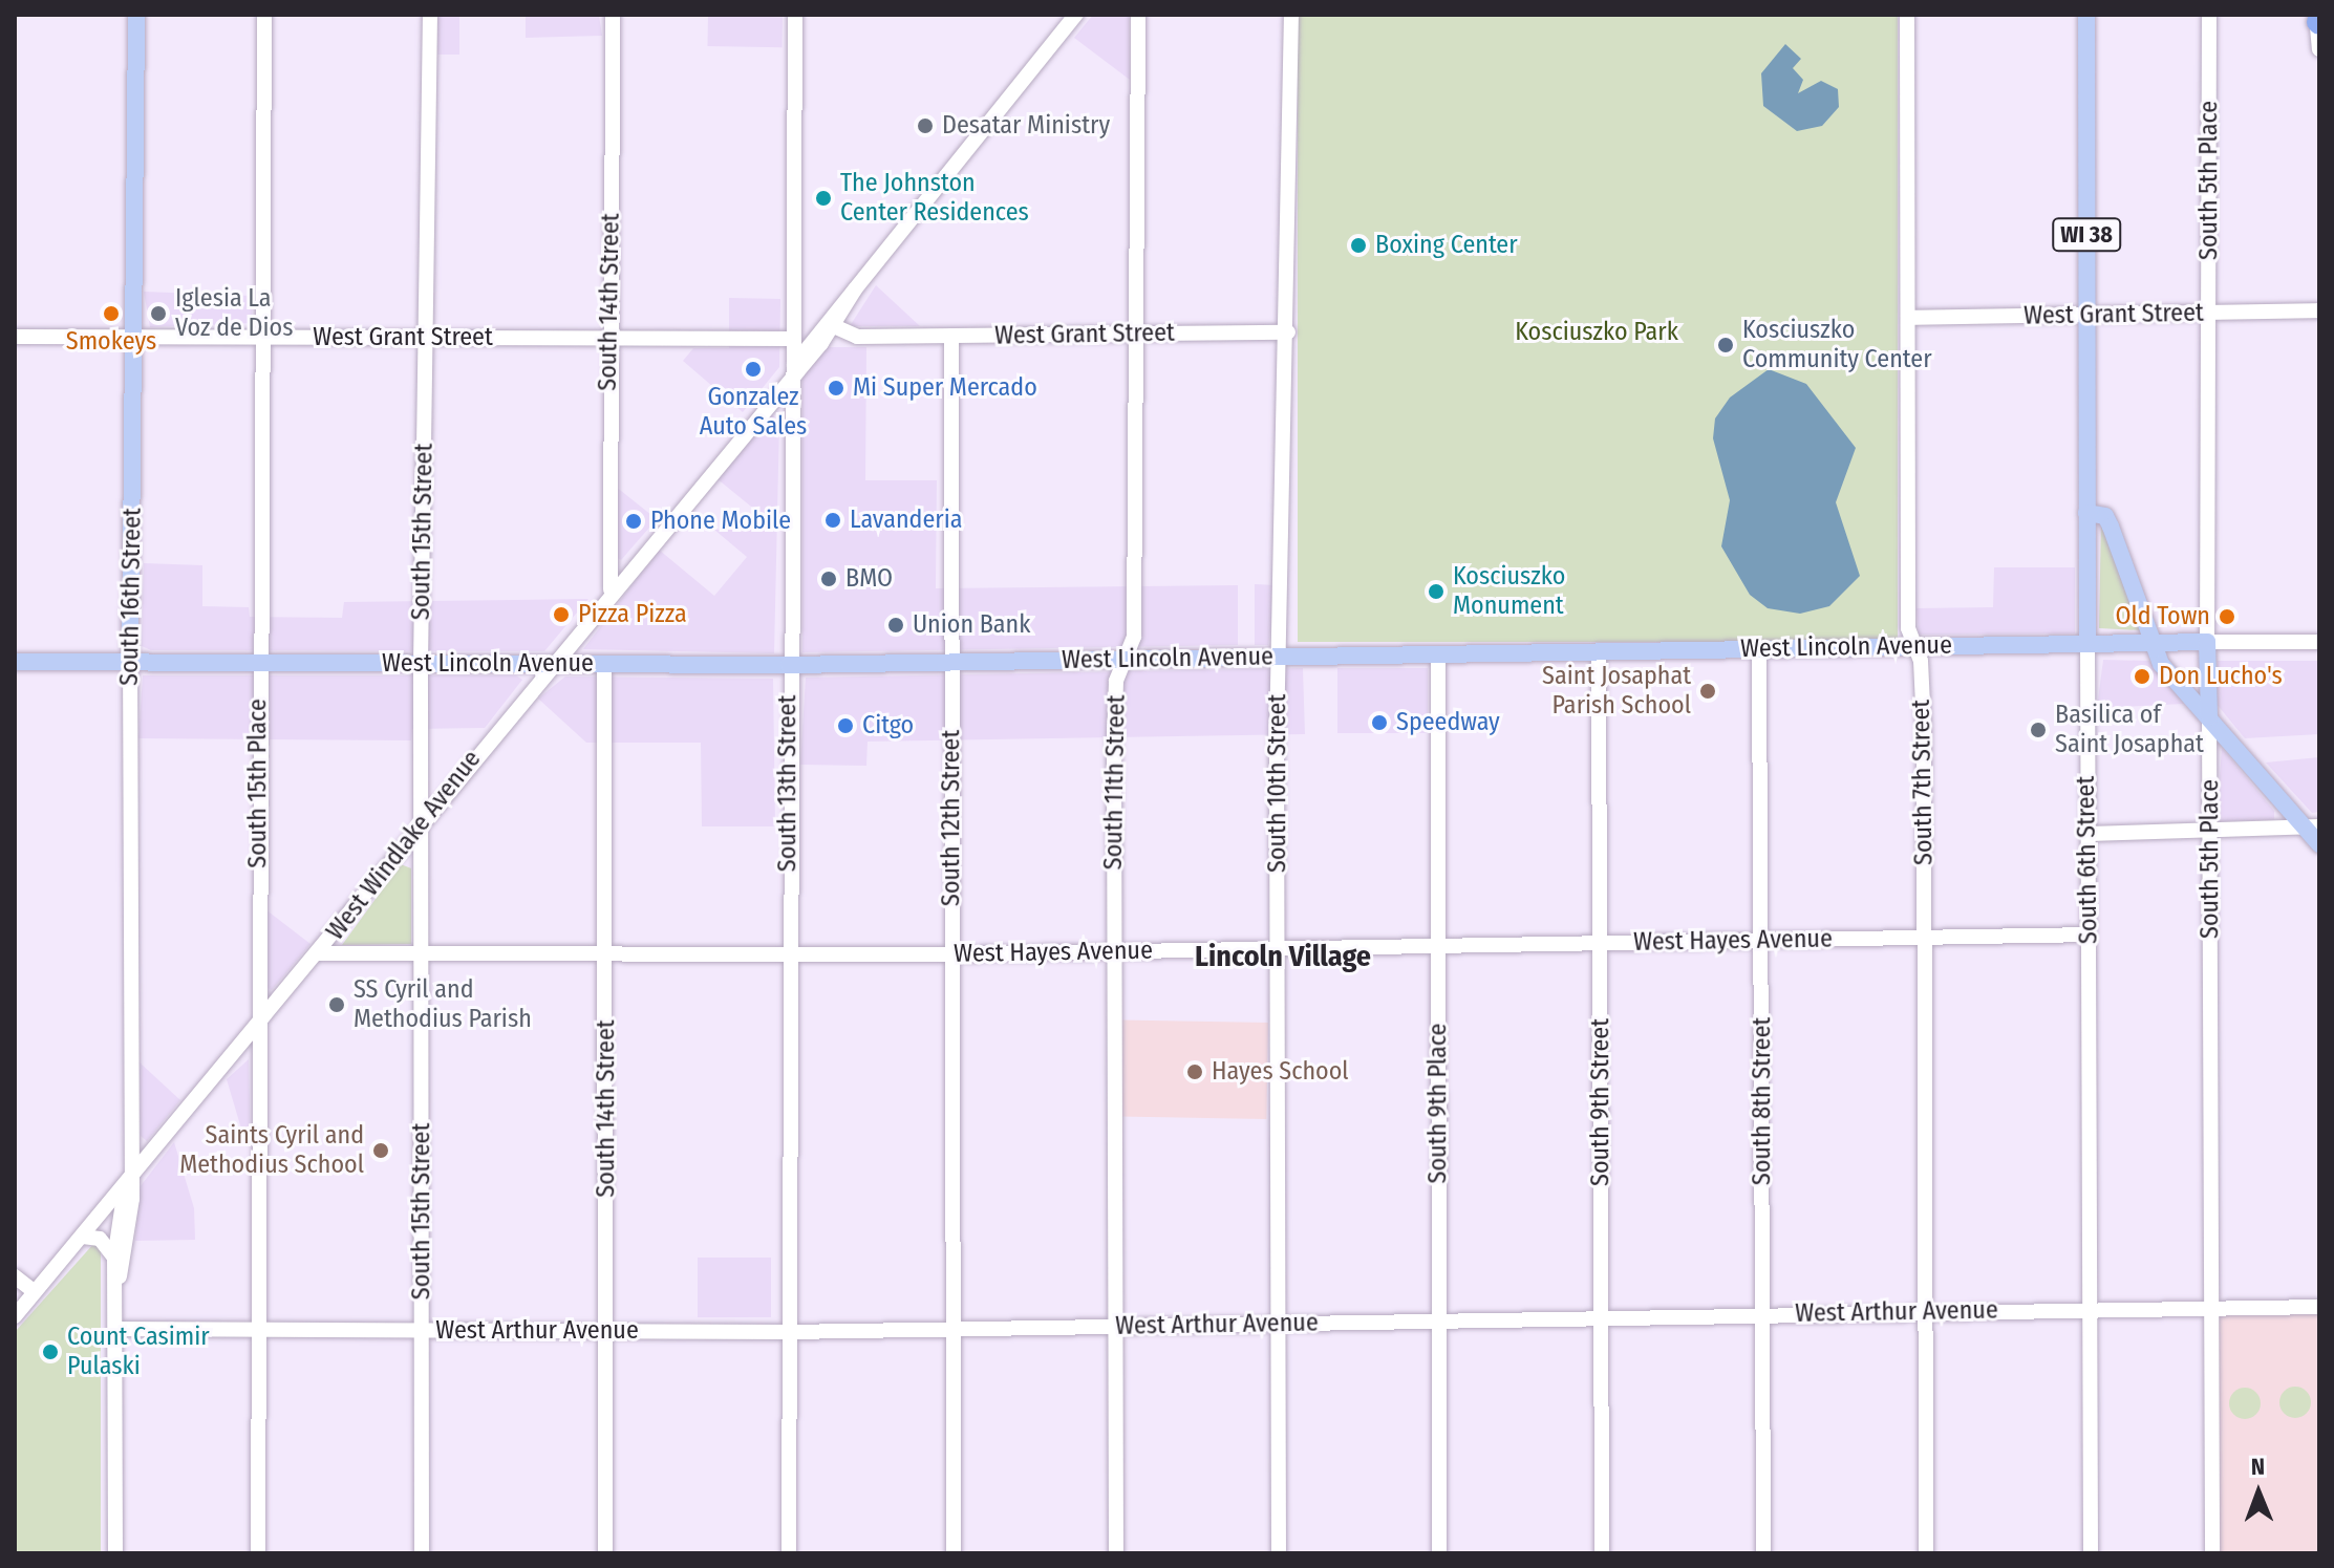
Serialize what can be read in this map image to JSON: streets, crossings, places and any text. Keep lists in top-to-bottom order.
{
  "streets": {
    "main road": [
      "South 5th Place",
      "WI 38",
      "South 16th Street",
      "West Lincoln Avenue",
      "South 6th Street"
    ],
    "street": [
      "South 14th Street",
      "West Grant Street",
      "South 15th Street",
      "South 11th Street",
      "South 7th Street",
      "South 15th Place",
      "South 13th Street",
      "South 10th Street",
      "South 12th Street",
      "West Windlake Avenue",
      "West Hayes Avenue",
      "South 8th Street",
      "South 9th Street",
      "South 9th Place",
      "West Arthur Avenue"
    ]
  },
  "crossings": [
    ["South 5th Place", "West Grant Street"],
    ["South 5th Place", "West Lincoln Avenue"],
    ["South 5th Place", "West Arthur Avenue"],
    ["South 14th Street", "West Grant Street"],
    ["South 14th Street", "West Lincoln Avenue"],
    ["South 14th Street", "West Windlake Avenue"],
    ["South 14th Street", "West Hayes Avenue"],
    ["South 14th Street", "West Arthur Avenue"],
    ["West Grant Street", "South 15th Street"],
    ["West Grant Street", "South 16th Street"],
    ["West Grant Street", "South 11th Street"],
    ["West Grant Street", "South 7th Street"],
    ["West Grant Street", "South 15th Place"],
    ["West Grant Street", "South 13th Street"],
    ["West Grant Street", "South 10th Street"],
    ["West Grant Street", "South 12th Street"],
    ["West Grant Street", "West Windlake Avenue"],
    ["West Grant Street", "South 6th Street"],
    ["South 15th Street", "West Lincoln Avenue"],
    ["South 15th Street", "West Windlake Avenue"],
    ["South 15th Street", "West Hayes Avenue"],
    ["South 15th Street", "West Arthur Avenue"],
    ["South 16th Street", "West Lincoln Avenue"],
    ["South 16th Street", "West Windlake Avenue"],
    ["South 16th Street", "West Arthur Avenue"],
    ["West Lincoln Avenue", "South 11th Street"],
    ["West Lincoln Avenue", "South 7th Street"],
    ["West Lincoln Avenue", "South 15th Place"],
    ["West Lincoln Avenue", "South 13th Street"],
    ["West Lincoln Avenue", "South 10th Street"],
    ["West Lincoln Avenue", "South 12th Street"],
    ["West Lincoln Avenue", "West Windlake Avenue"],
    ["West Lincoln Avenue", "South 6th Street"],
    ["West Lincoln Avenue", "South 8th Street"],
    ["West Lincoln Avenue", "South 9th Street"],
    ["West Lincoln Avenue", "South 9th Place"],
    ["South 11th Street", "West Hayes Avenue"],
    ["South 11th Street", "West Arthur Avenue"],
    ["South 7th Street", "West Hayes Avenue"],
    ["South 7th Street", "West Arthur Avenue"],
    ["South 15th Place", "West Windlake Avenue"],
    ["South 15th Place", "West Arthur Avenue"],
    ["South 13th Street", "West Windlake Avenue"],
    ["South 13th Street", "West Hayes Avenue"],
    ["South 13th Street", "West Arthur Avenue"],
    ["South 10th Street", "West Hayes Avenue"],
    ["South 10th Street", "West Arthur Avenue"],
    ["South 12th Street", "West Hayes Avenue"],
    ["South 12th Street", "West Arthur Avenue"],
    ["West Windlake Avenue", "West Hayes Avenue"],
    ["South 6th Street", "West Hayes Avenue"],
    ["South 6th Street", "West Arthur Avenue"],
    ["West Hayes Avenue", "South 8th Street"],
    ["West Hayes Avenue", "South 9th Street"],
    ["West Hayes Avenue", "South 9th Place"],
    ["South 8th Street", "West Arthur Avenue"],
    ["South 9th Street", "West Arthur Avenue"],
    ["South 9th Place", "West Arthur Avenue"]
  ],
  "districts": ["Lincoln Village"],
  "parks": ["Kosciuszko Park"],
  "places": [
    "Desatar Ministry",
    "The Johnston Center Residences",
    "Boxing Center",
    "Smokeys",
    "Iglesia La Voz de Dios",
    "Kosciuszko Community Center",
    "Gonzalez Auto Sales",
    "Mi Super Mercado",
    "Lavanderia",
    "Phone Mobile",
    "BMO",
    "Kosciuszko Monument",
    "Pizza Pizza",
    "Old Town",
    "Union Bank",
    "Don Lucho's",
    "Saint Josaphat Parish School",
    "Speedway",
    "Citgo",
    "Basilica of Saint Josaphat",
    "SS Cyril and Methodius Parish",
    "Hayes School",
    "Saints Cyril and Methodius School",
    "Count Casimir Pulaski"
  ],
  "north": "top"
}
